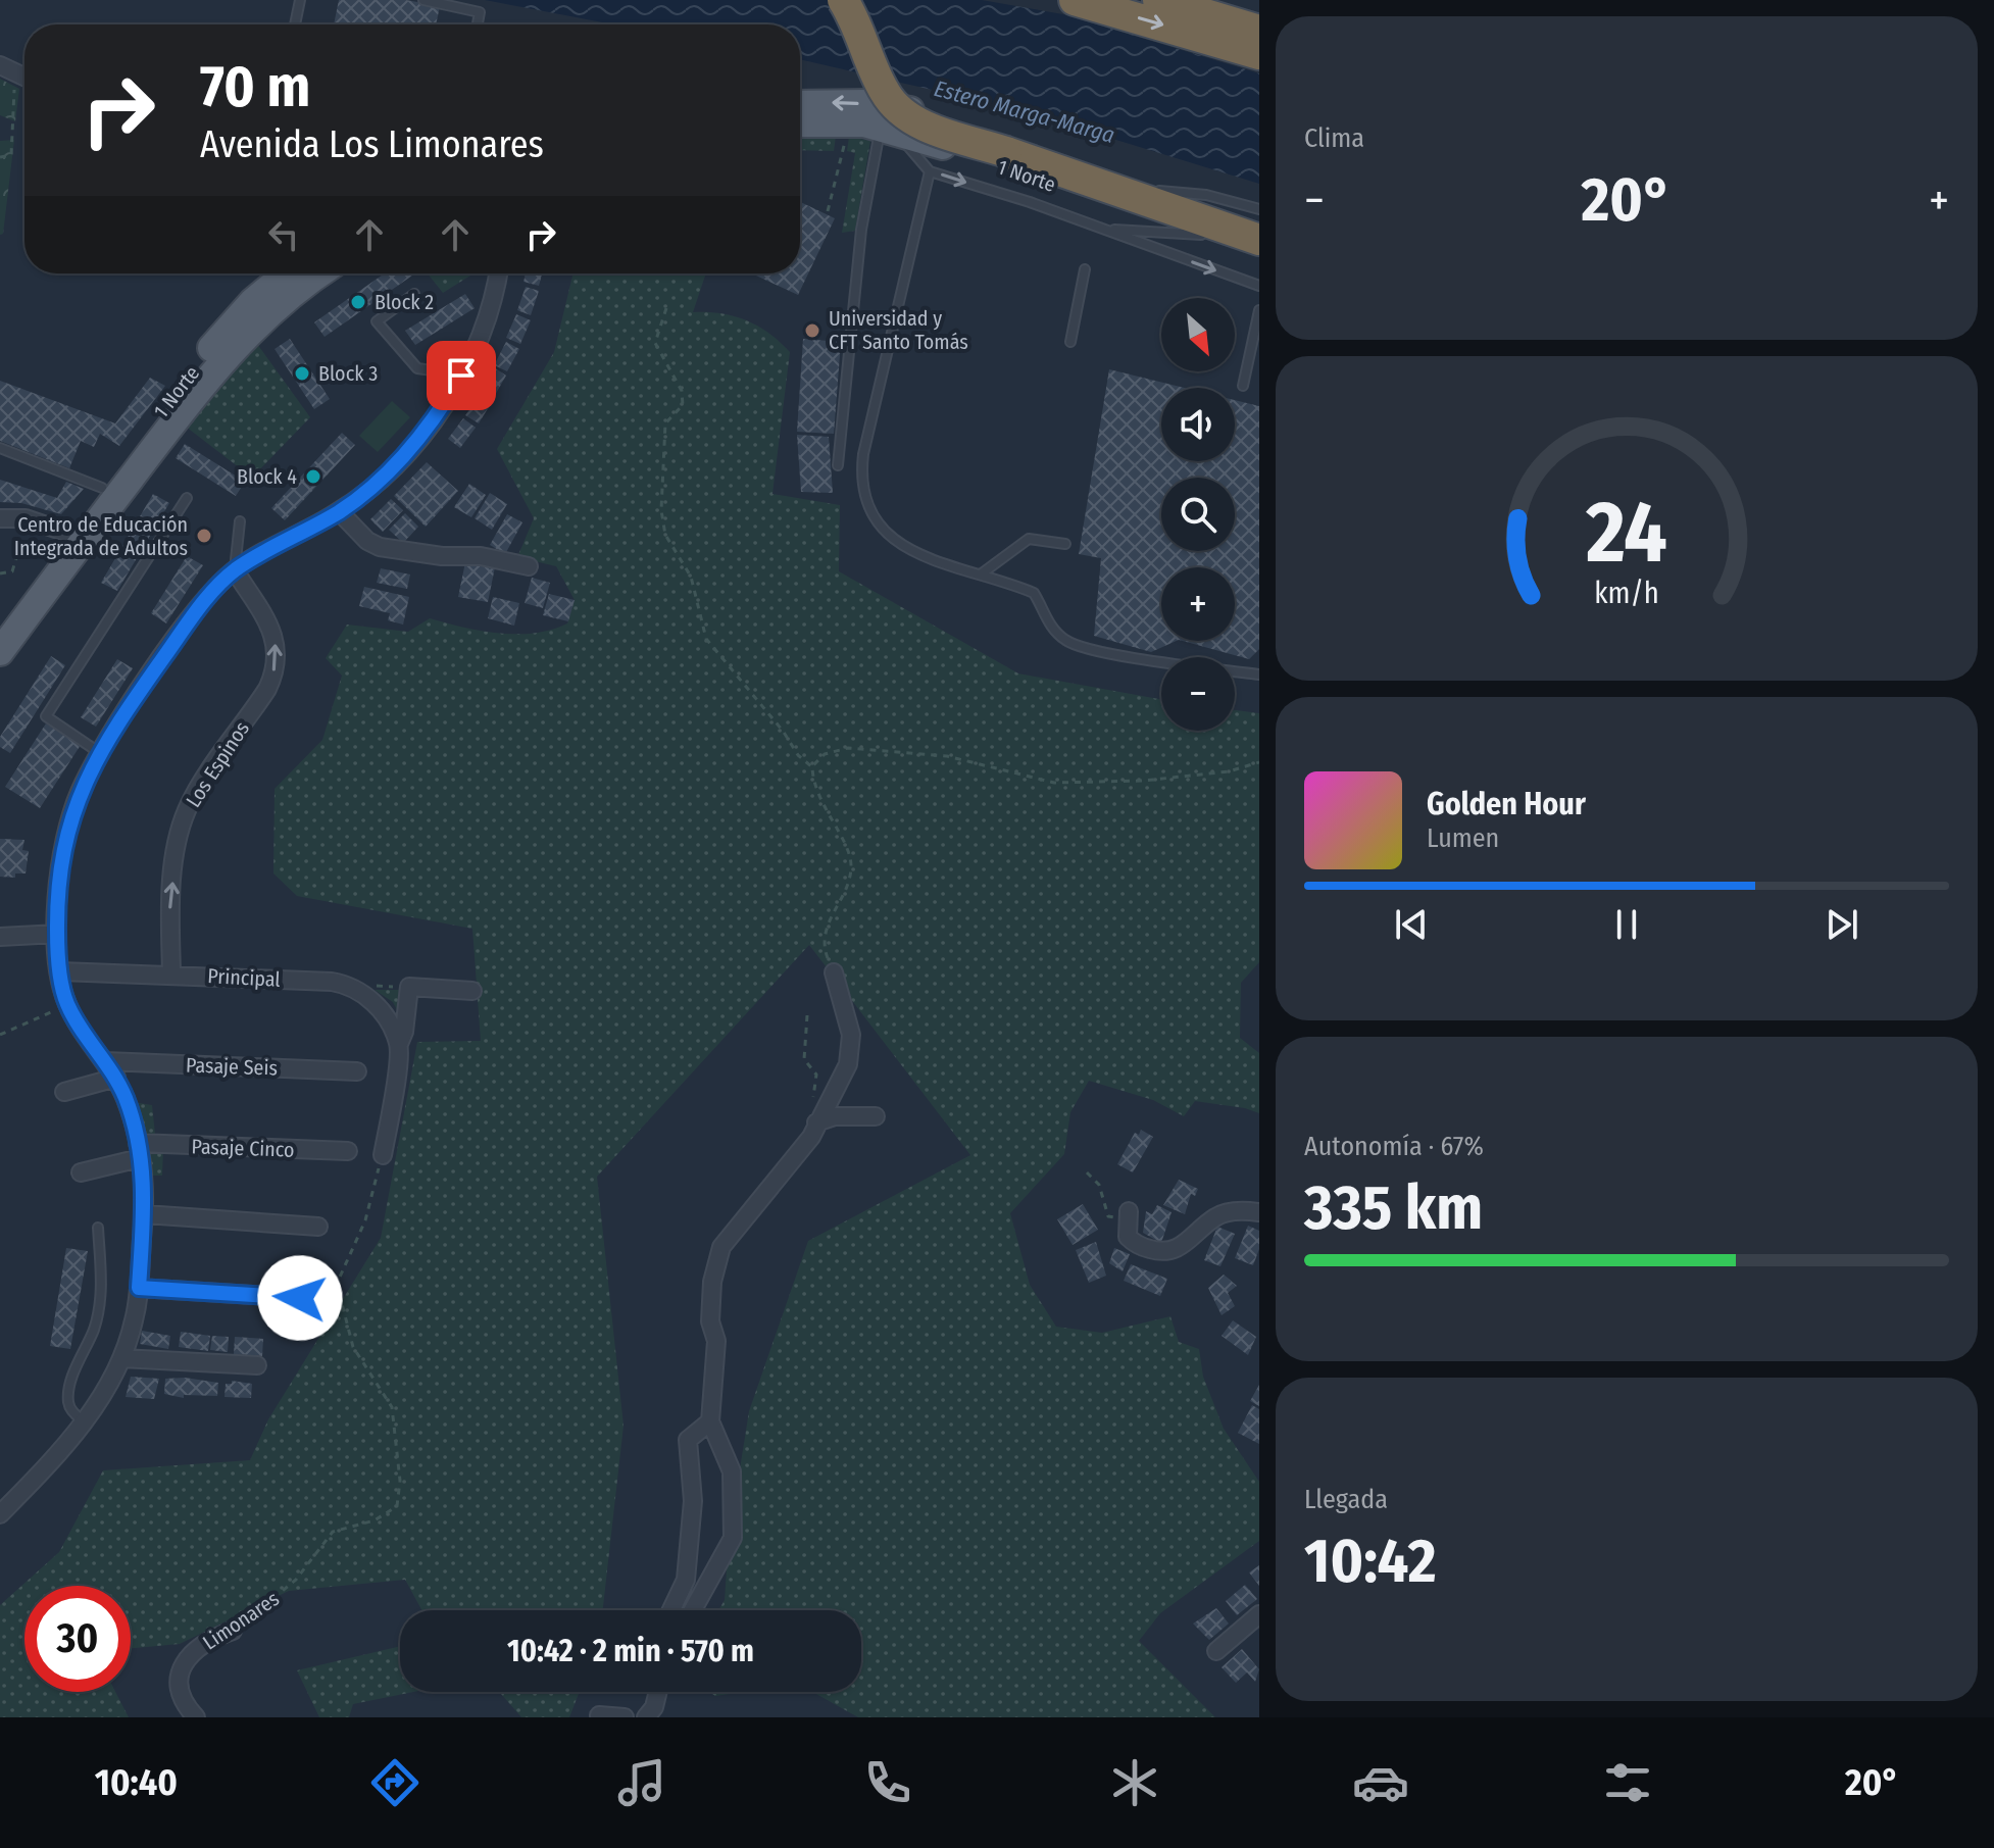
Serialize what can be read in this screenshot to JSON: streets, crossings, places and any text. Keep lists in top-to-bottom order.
{
  "streets": {
    "main road": ["1 Norte"],
    "street": [
      "Los Espinos",
      "Principal",
      "Pasaje Seis",
      "Pasaje Cinco",
      "Limonares"
    ]
  },
  "crossings": [
    ["Los Espinos", "Principal"]
  ],
  "water": ["Estero Marga-Marga"],
  "places": [
    "Block 2",
    "Universidad y CFT Santo Tomás",
    "Block 3",
    "Block 4",
    "Centro de Educación Integrada de Adultos"
  ],
  "north": "bottom right",
  "page": {
    "tile": [
      "Clima",
      ["Autonomía · 67%", "335 km"],
      ["Llegada", "10:42"]
    ],
    "turn": ["70 m", "Avenida Los Limonares"],
    "heat": ["−", "20°", "+"],
    "map_buttons": ["+", "−"],
    "song": ["Golden Hour", "Lumen"],
    "limit": "30",
    "trip": "10:42 · 2 min · 570 m",
    "tabs": ["10:40", "20°"],
    "gauge": ["24", "km/h"]
  }
}
